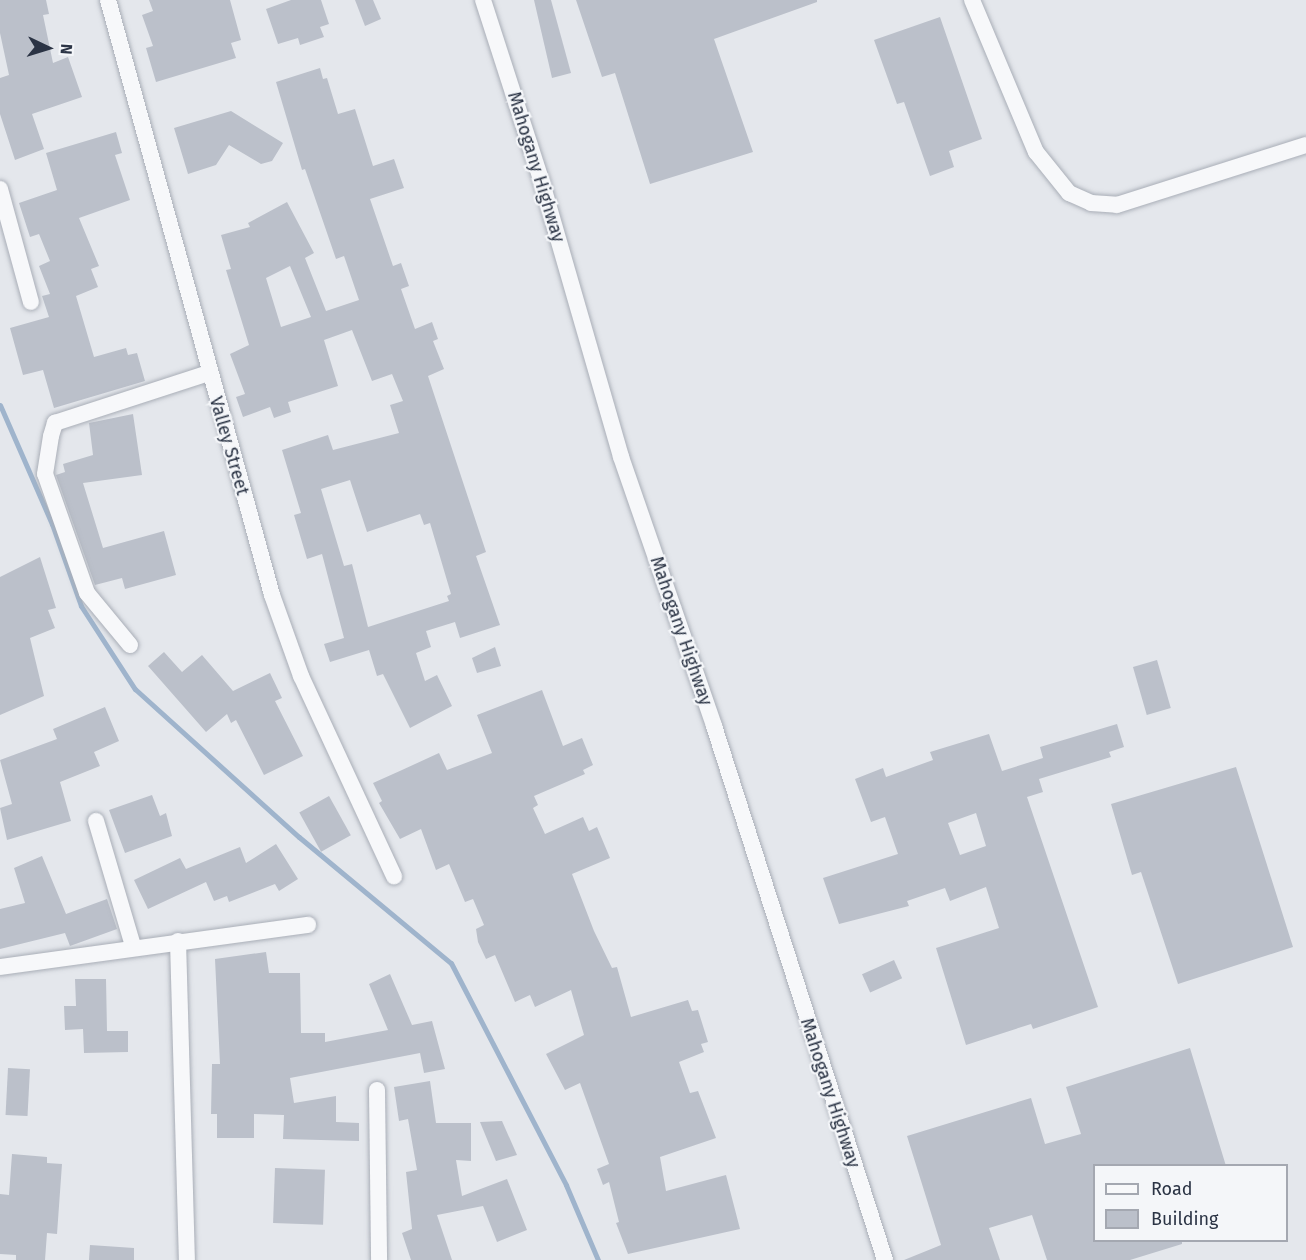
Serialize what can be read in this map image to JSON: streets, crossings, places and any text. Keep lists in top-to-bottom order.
{
  "streets": {
    "street": ["Mahogany Highway", "Valley Street"]
  },
  "legend": ["Road", "Building"],
  "north": "right"
}
